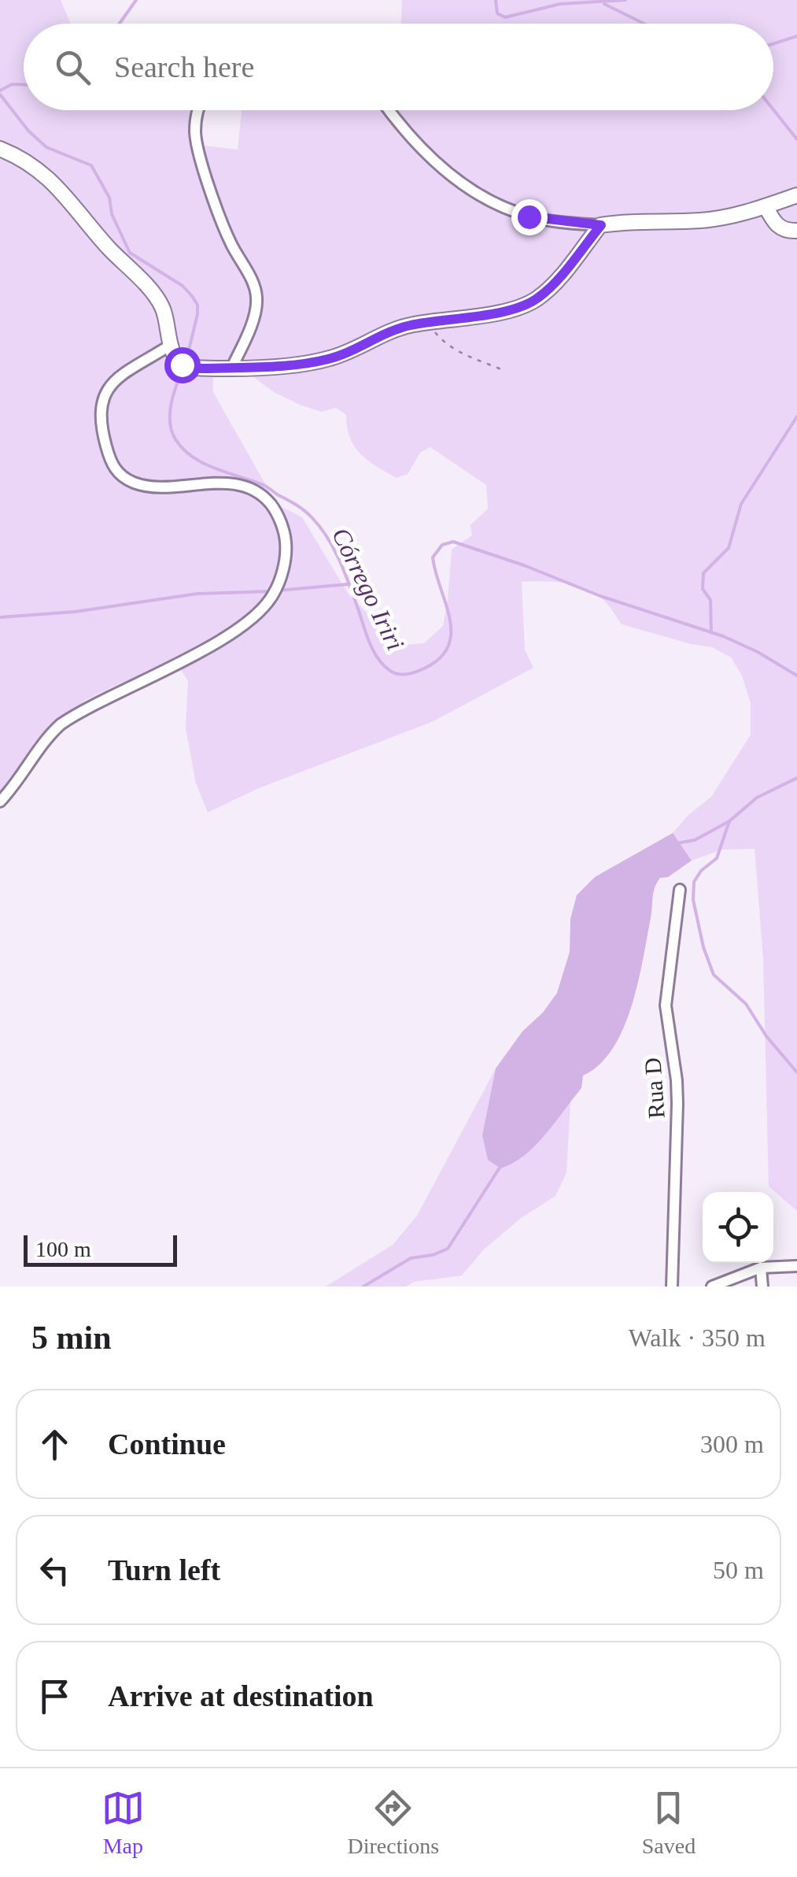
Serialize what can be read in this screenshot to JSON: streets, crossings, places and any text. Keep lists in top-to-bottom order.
{
  "streets": {
    "street": ["Rua D"]
  },
  "water": ["Córrego Iriri"],
  "scale_bar": "100 m",
  "page": {
    "search": "Search here",
    "scale": "100 m",
    "heading": ["5 min", "Walk · 350 m"],
    "list": [
      ["Continue", "300 m"],
      ["Turn left", "50 m"],
      "Arrive at destination"
    ],
    "nav": ["Map", "Directions", "Saved"]
  }
}
